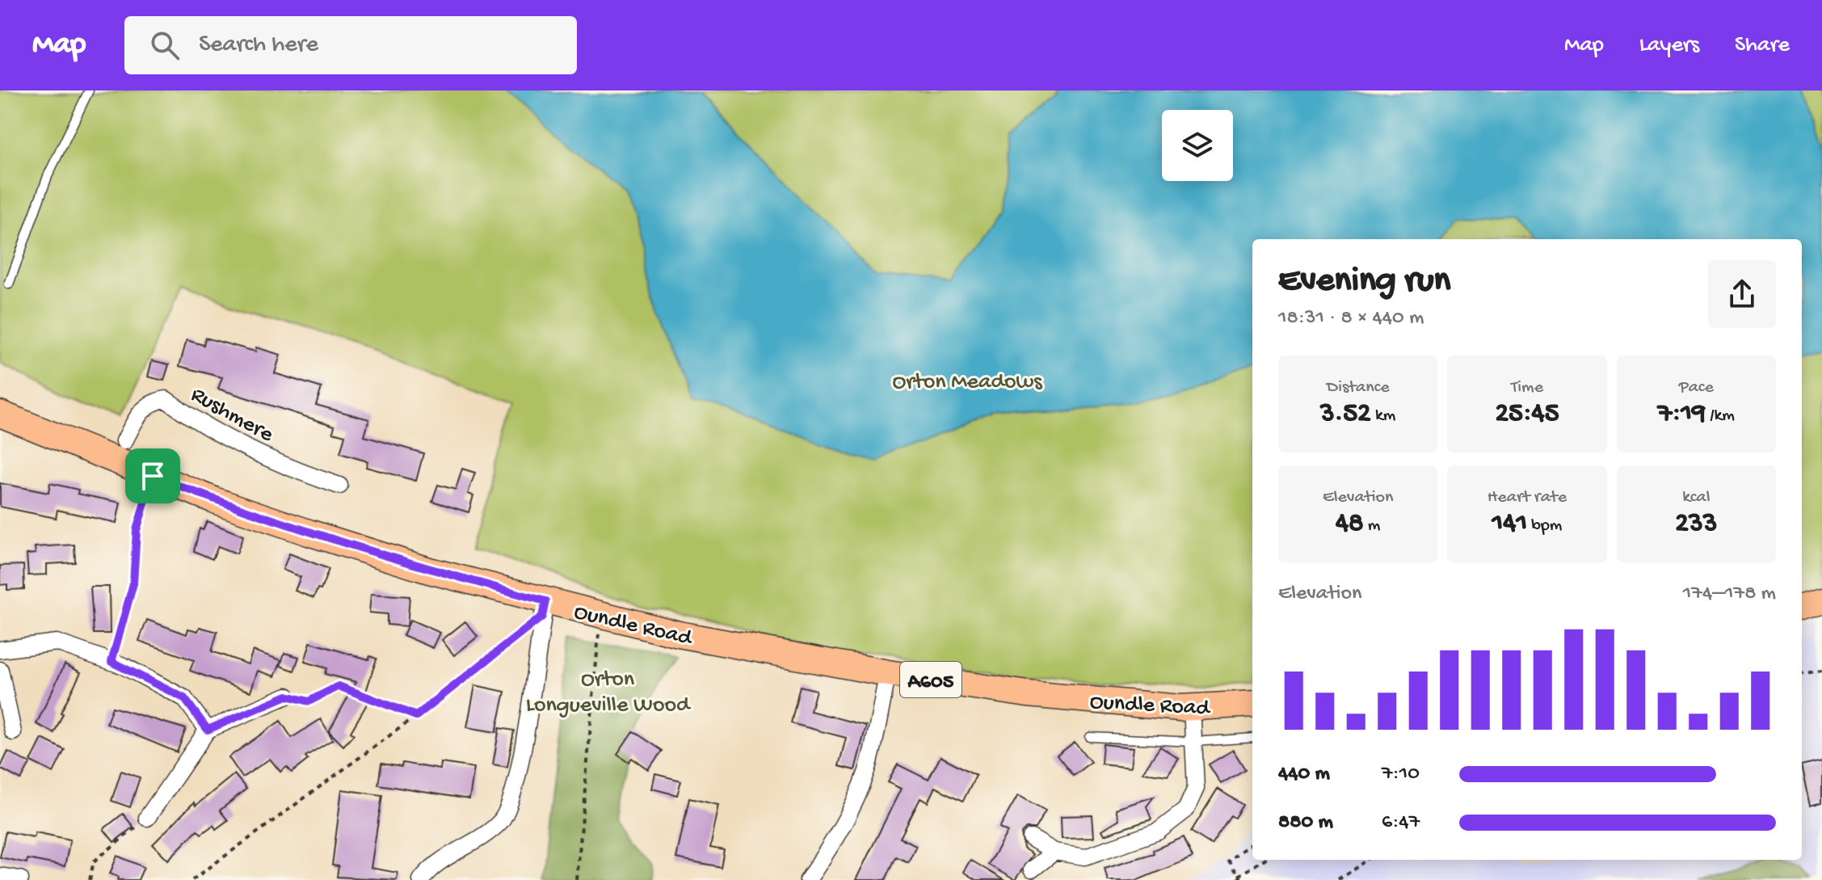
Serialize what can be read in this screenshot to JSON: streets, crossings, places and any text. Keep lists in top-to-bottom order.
{
  "streets": {
    "main road": ["Oundle Road", "A605"],
    "street": ["Rushmere"]
  },
  "parks": ["Orton Meadows", "Orton Longueville Wood"],
  "page": {
    "header": "Map",
    "search": "Search here",
    "nav": ["Map", "Layers", "Share"],
    "heading": ["Evening run", "18:31 · 8 × 440 m"],
    "stats": [
      ["Distance", "3.52 km"],
      ["Time", "25:45"],
      ["Pace", "7:19 /km"],
      ["Elevation", "48 m"],
      ["Heart rate", "141 bpm"],
      ["kcal", "233"]
    ],
    "chart": ["Elevation", "174–178 m"],
    "list": [
      {
        "name": "440 m",
        "note": "7:10"
      },
      {
        "name": "880 m",
        "note": "6:47"
      }
    ]
  }
}
